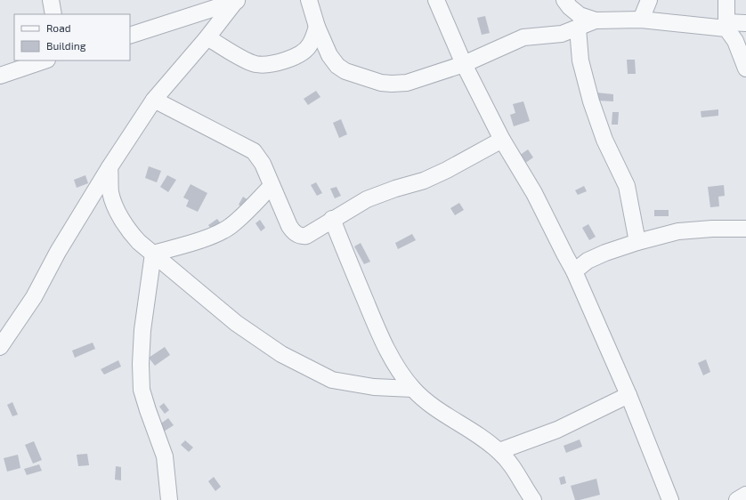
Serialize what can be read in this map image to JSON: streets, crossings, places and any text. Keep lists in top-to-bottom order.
{
  "legend": ["Road", "Building"]
}
